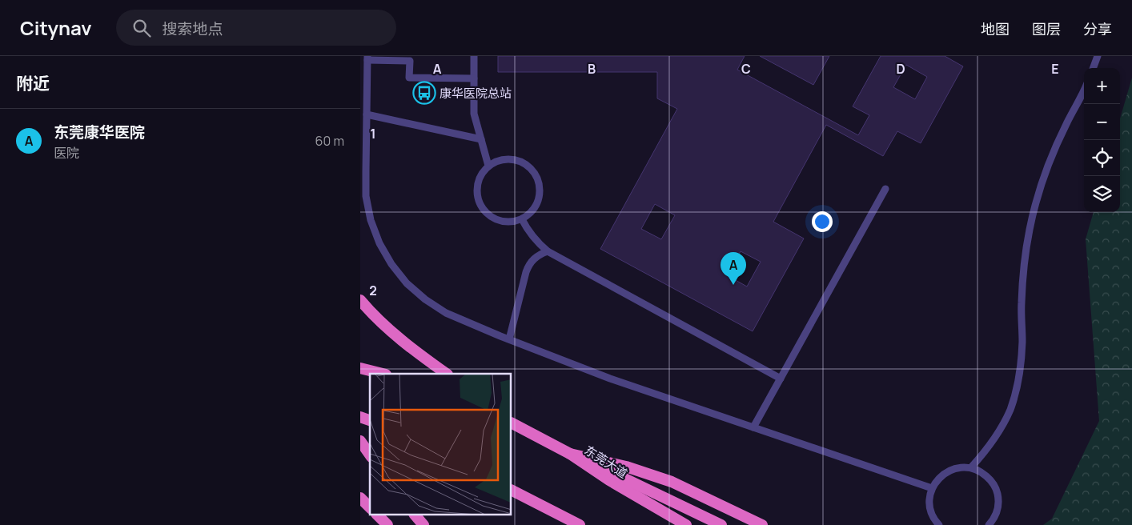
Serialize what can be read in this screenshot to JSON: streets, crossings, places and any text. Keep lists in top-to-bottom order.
{
  "streets": {
    "highway": ["东莞大道"]
  },
  "places": {
    "bus stop": ["康华医院总站"]
  },
  "page": {
    "header": "Citynav",
    "search": "搜索地点",
    "nav": ["地图", "图层", "分享"],
    "heading": "附近",
    "map_buttons": ["+", "−"],
    "list": [
      {
        "mark": "A",
        "name": "东莞康华医院",
        "note": "医院",
        "value": "60 m"
      }
    ],
    "pins": "A"
  },
  "grid": {
    "columns": [
      "A",
      "B",
      "C",
      "D",
      "E"
    ],
    "rows": ["1", "2"]
  }
}
